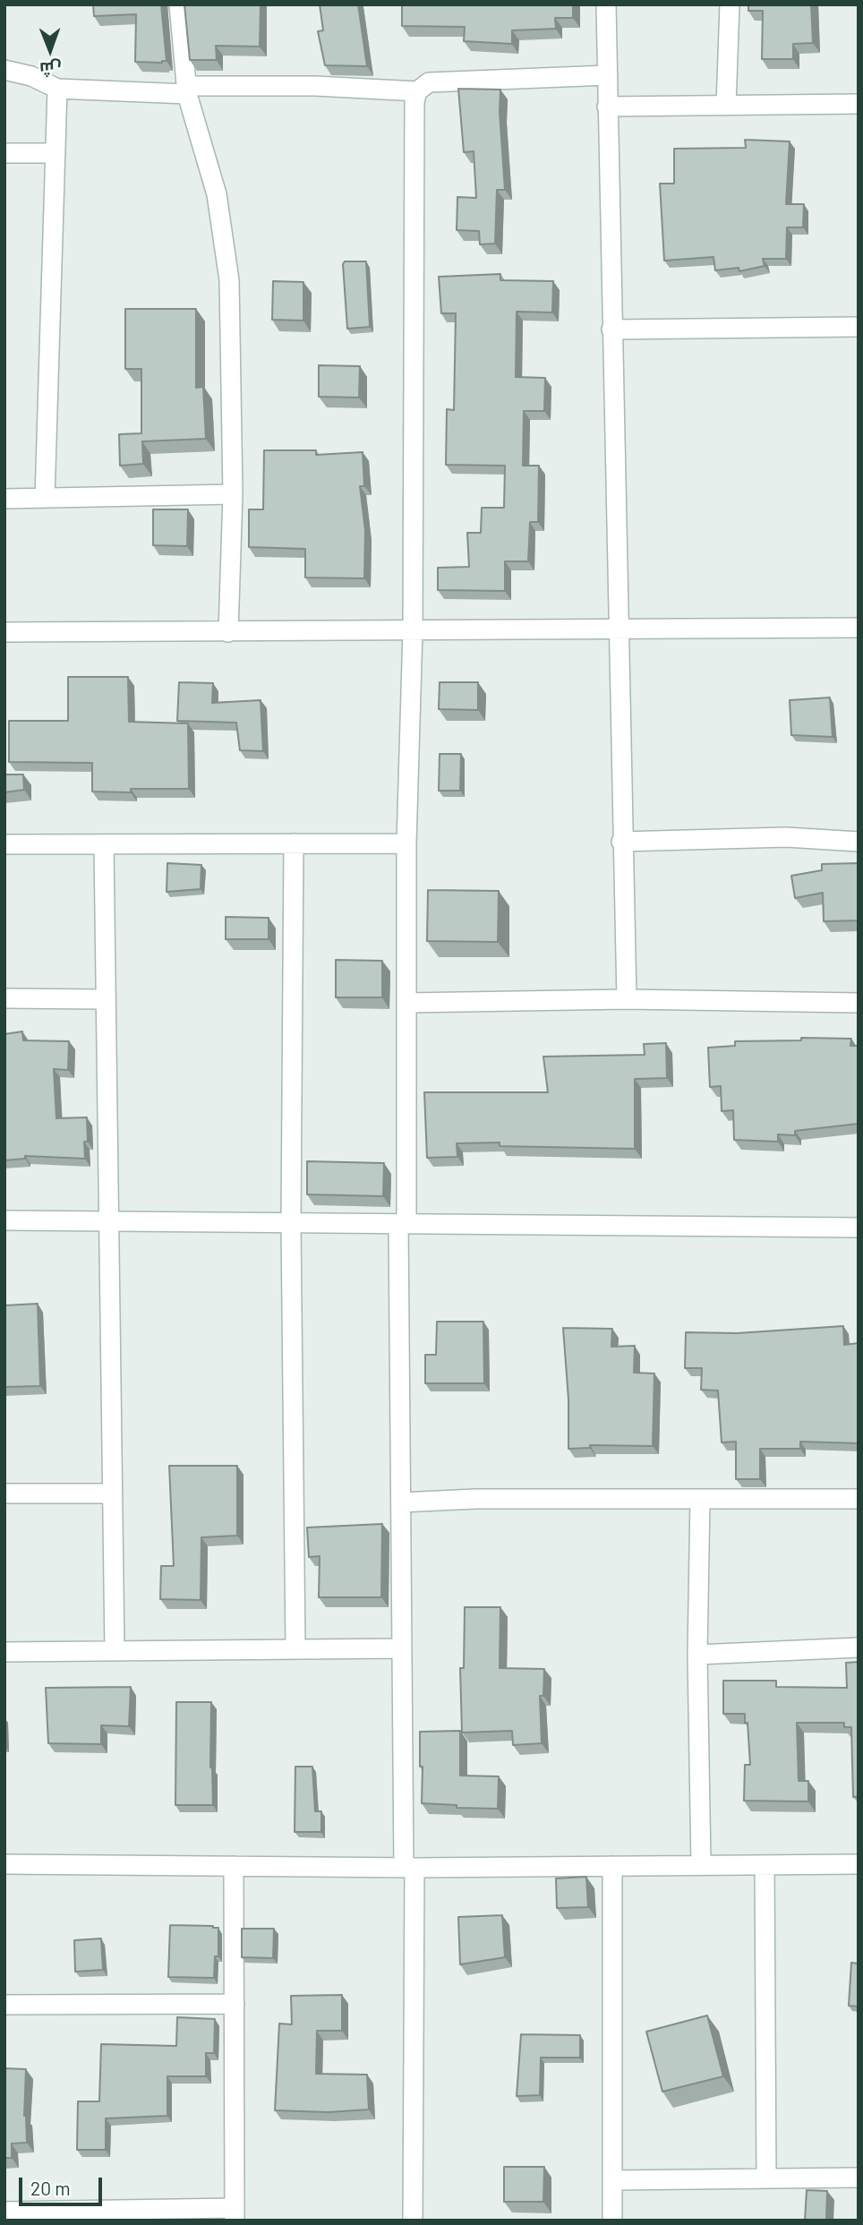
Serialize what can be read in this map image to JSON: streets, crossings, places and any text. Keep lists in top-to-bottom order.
{
  "scale_bar": "20 m",
  "north": "bottom"
}
